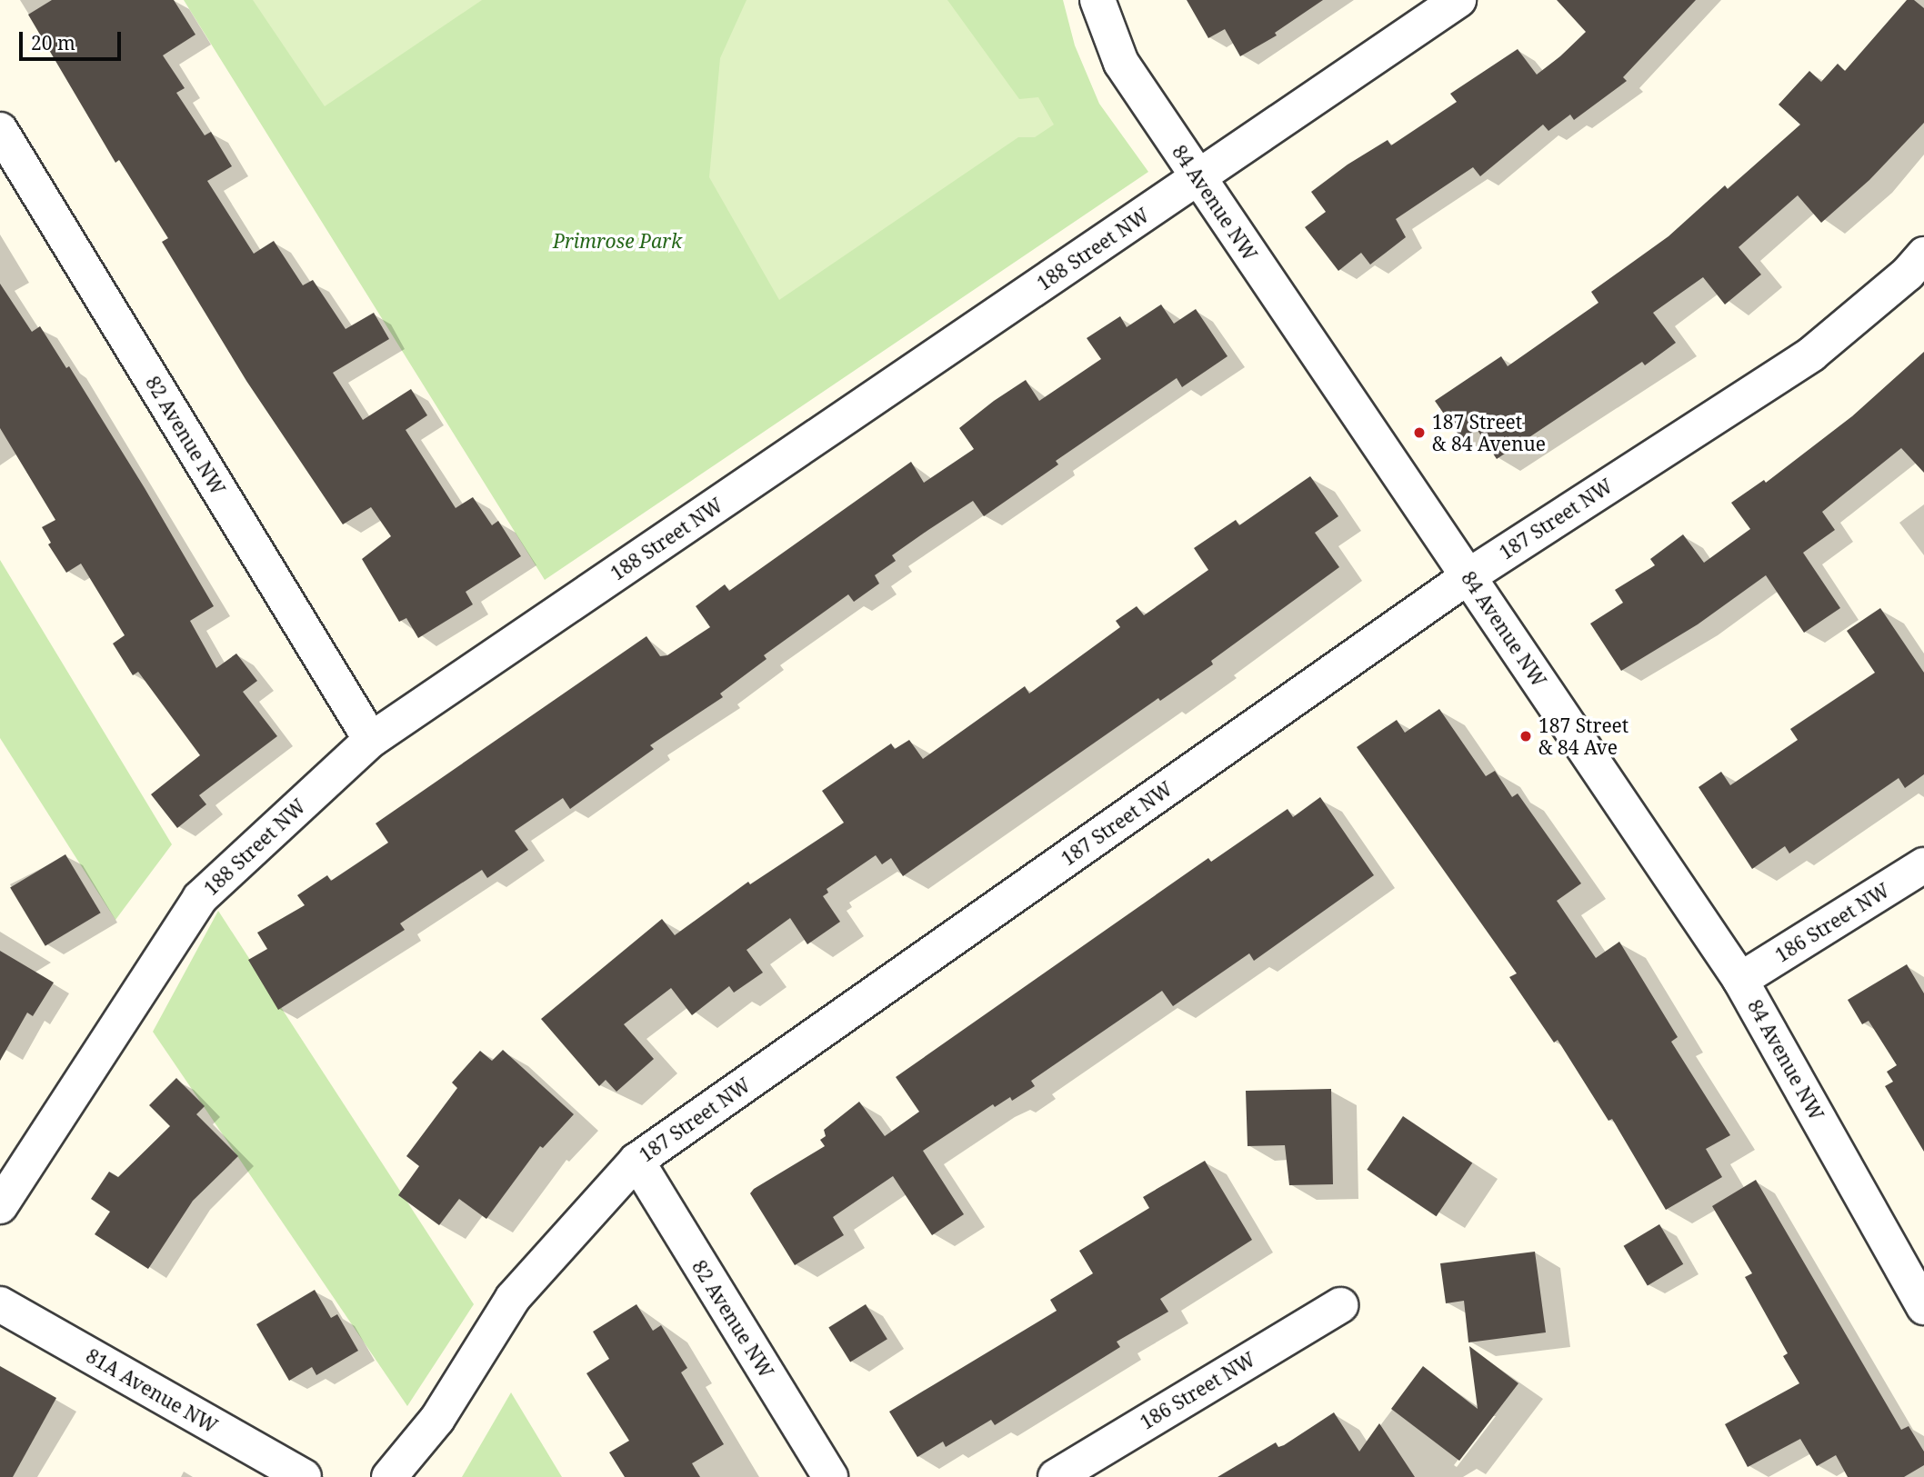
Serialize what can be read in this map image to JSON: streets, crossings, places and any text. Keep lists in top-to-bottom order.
{
  "streets": {
    "street": [
      "84 Avenue NW",
      "188 Street NW",
      "82 Avenue NW",
      "187 Street NW",
      "186 Street NW",
      "81A Avenue NW"
    ]
  },
  "crossings": [
    ["84 Avenue NW", "188 Street NW"],
    ["84 Avenue NW", "187 Street NW"],
    ["84 Avenue NW", "186 Street NW"],
    ["188 Street NW", "82 Avenue NW"],
    ["82 Avenue NW", "187 Street NW"]
  ],
  "parks": ["Primrose Park"],
  "places": ["187 Street & 84 Avenue", "187 Street & 84 Ave"],
  "scale_bar": "20 m"
}
